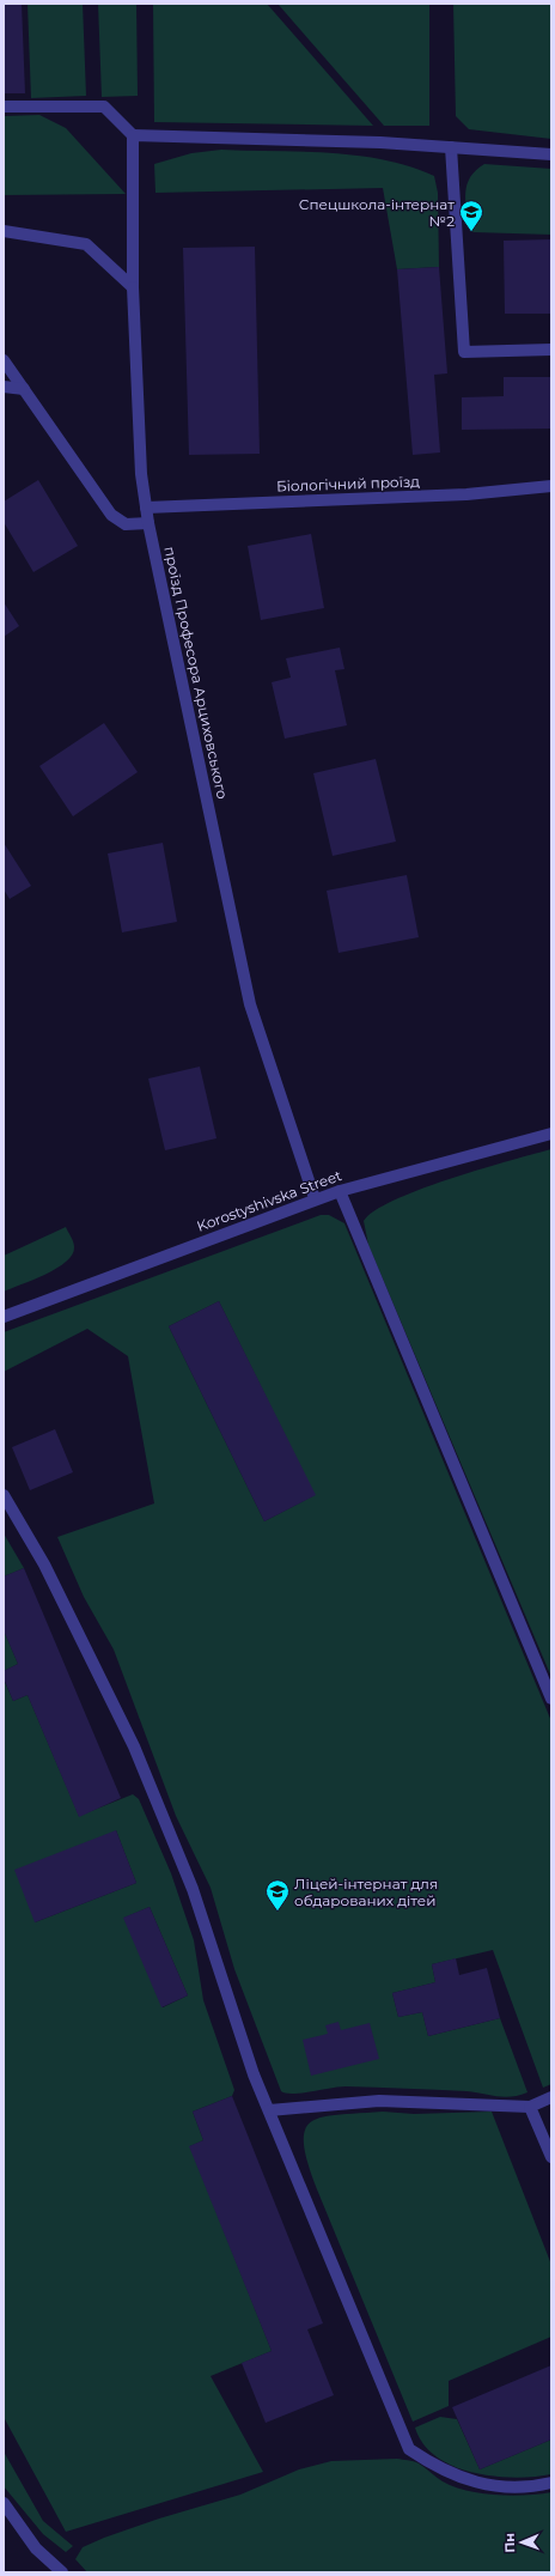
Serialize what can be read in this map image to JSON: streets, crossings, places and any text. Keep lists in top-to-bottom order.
{
  "streets": {
    "street": ["Біологічний проїзд", "проїзд Професора Арциховського", "Korostyshivska Street"]
  },
  "crossings": [
    ["Біологічний проїзд", "проїзд Професора Арциховського"],
    ["проїзд Професора Арциховського", "Korostyshivska Street"]
  ],
  "places": {
    "school or university": ["Спецшкола-інтернат №2", "Ліцей-інтернат для обдарованих дітей"]
  },
  "north": "left"
}
